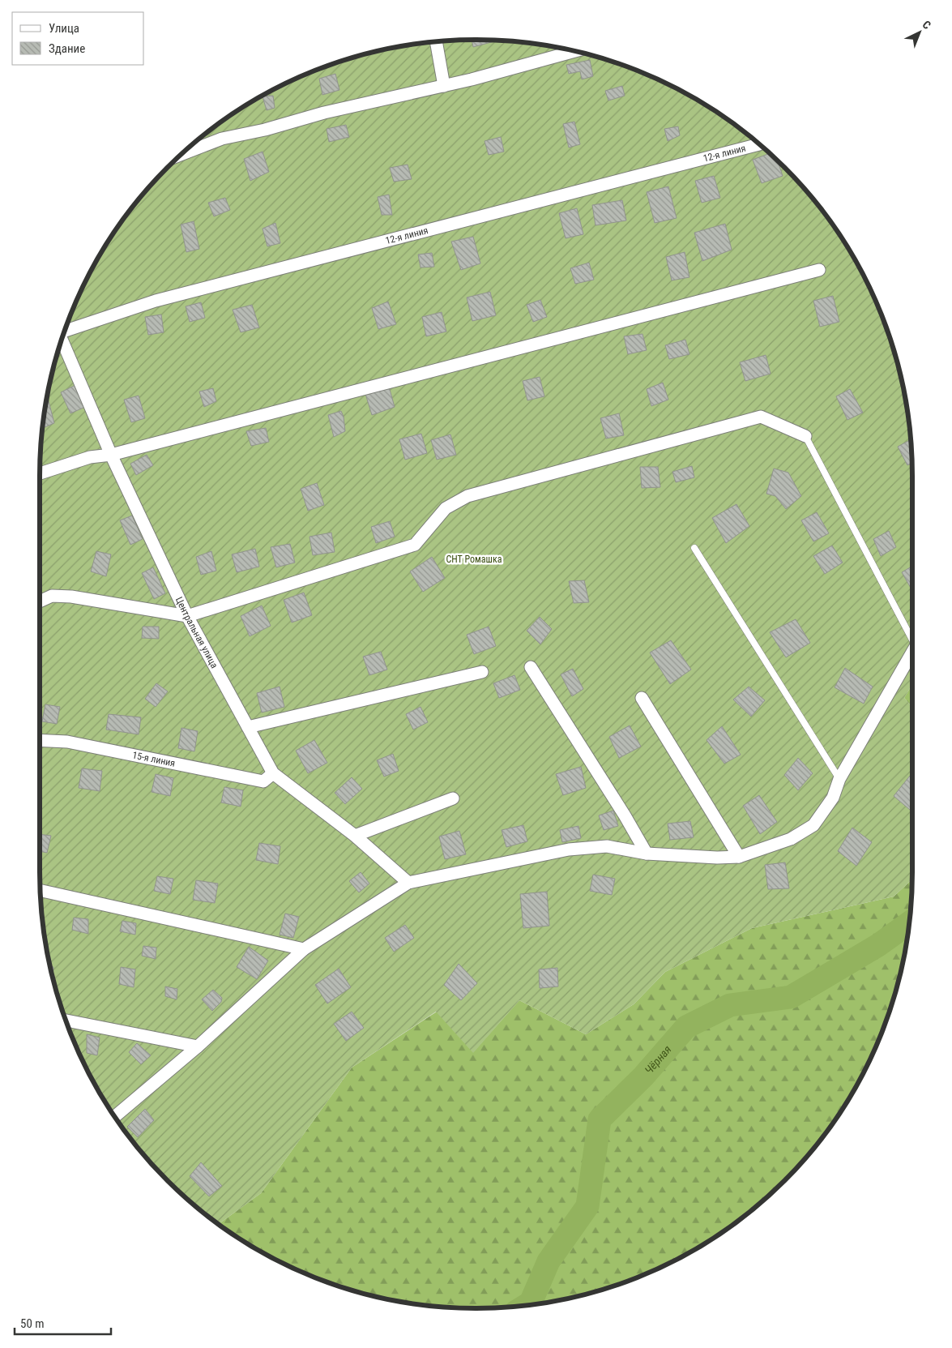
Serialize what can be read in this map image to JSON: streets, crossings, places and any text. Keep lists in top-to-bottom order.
{
  "streets": {
    "street": ["12-я линия", "Центральная улица", "15-я линия"]
  },
  "crossings": [
    ["Центральная улица", "15-я линия"]
  ],
  "water": ["Чёрная"],
  "parks": ["СНТ Ромашка"],
  "legend": ["Улица", "Здание"],
  "scale_bar": "50 m",
  "north": "top right"
}
